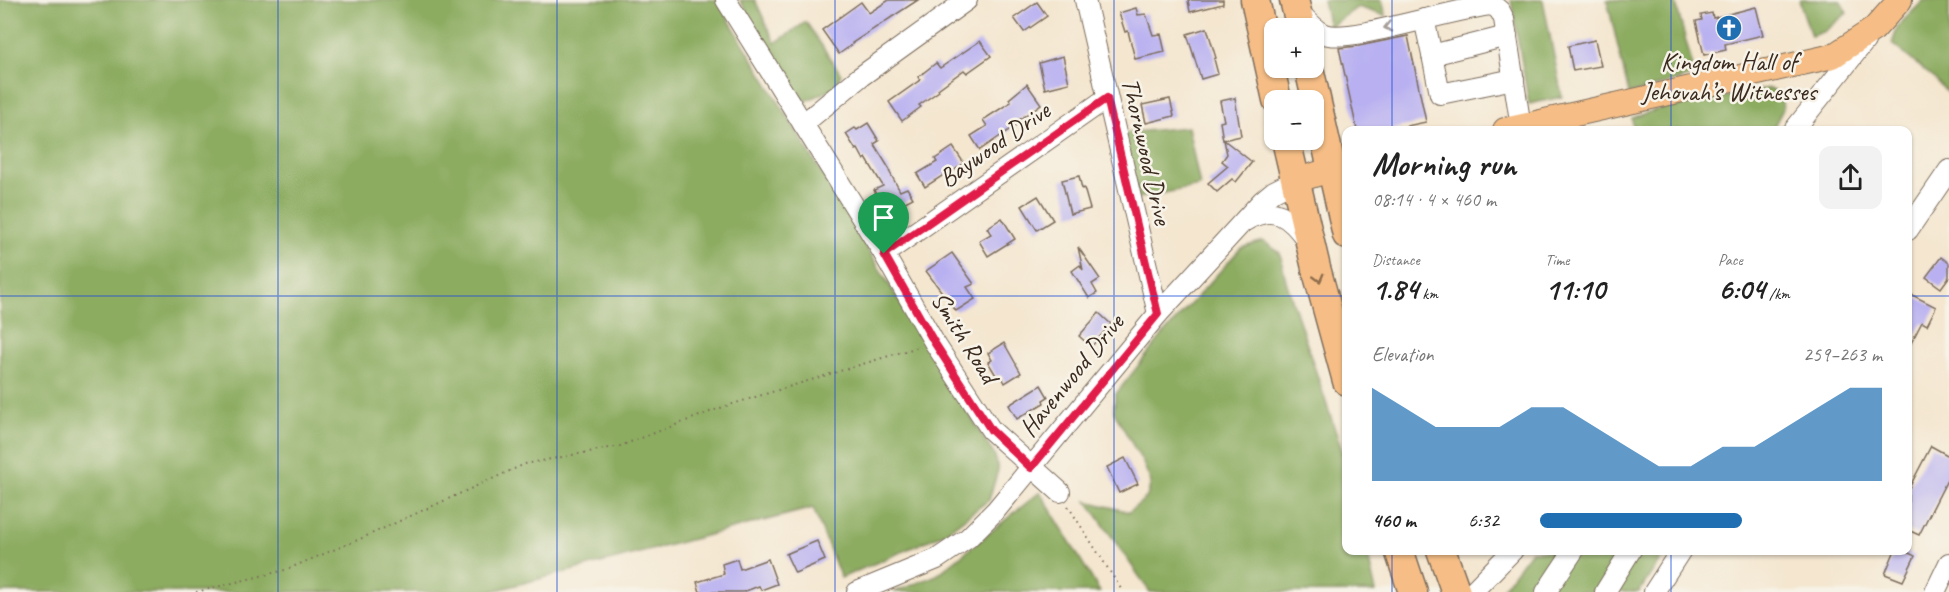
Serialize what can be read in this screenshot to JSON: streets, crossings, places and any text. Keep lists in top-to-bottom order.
{
  "streets": {
    "main road": ["Havenwood Drive"],
    "street": ["Baywood Drive", "Thornwood Drive", "Smith Road"]
  },
  "crossings": [
    ["Baywood Drive", "Thornwood Drive"],
    ["Baywood Drive", "Smith Road"],
    ["Thornwood Drive", "Havenwood Drive"],
    ["Smith Road", "Havenwood Drive"]
  ],
  "places": {
    "church": ["Kingdom Hall of Jehovah’s Witnesses"]
  },
  "page": {
    "map_buttons": ["+", "−"],
    "heading": ["Morning run", "08:14 · 4 × 460 m"],
    "stats": [
      ["Distance", "1.84 km"],
      ["Time", "11:10"],
      ["Pace", "6:04 /km"]
    ],
    "chart": ["Elevation", "259–263 m"],
    "list": [
      {
        "name": "460 m",
        "note": "6:32"
      }
    ]
  }
}
